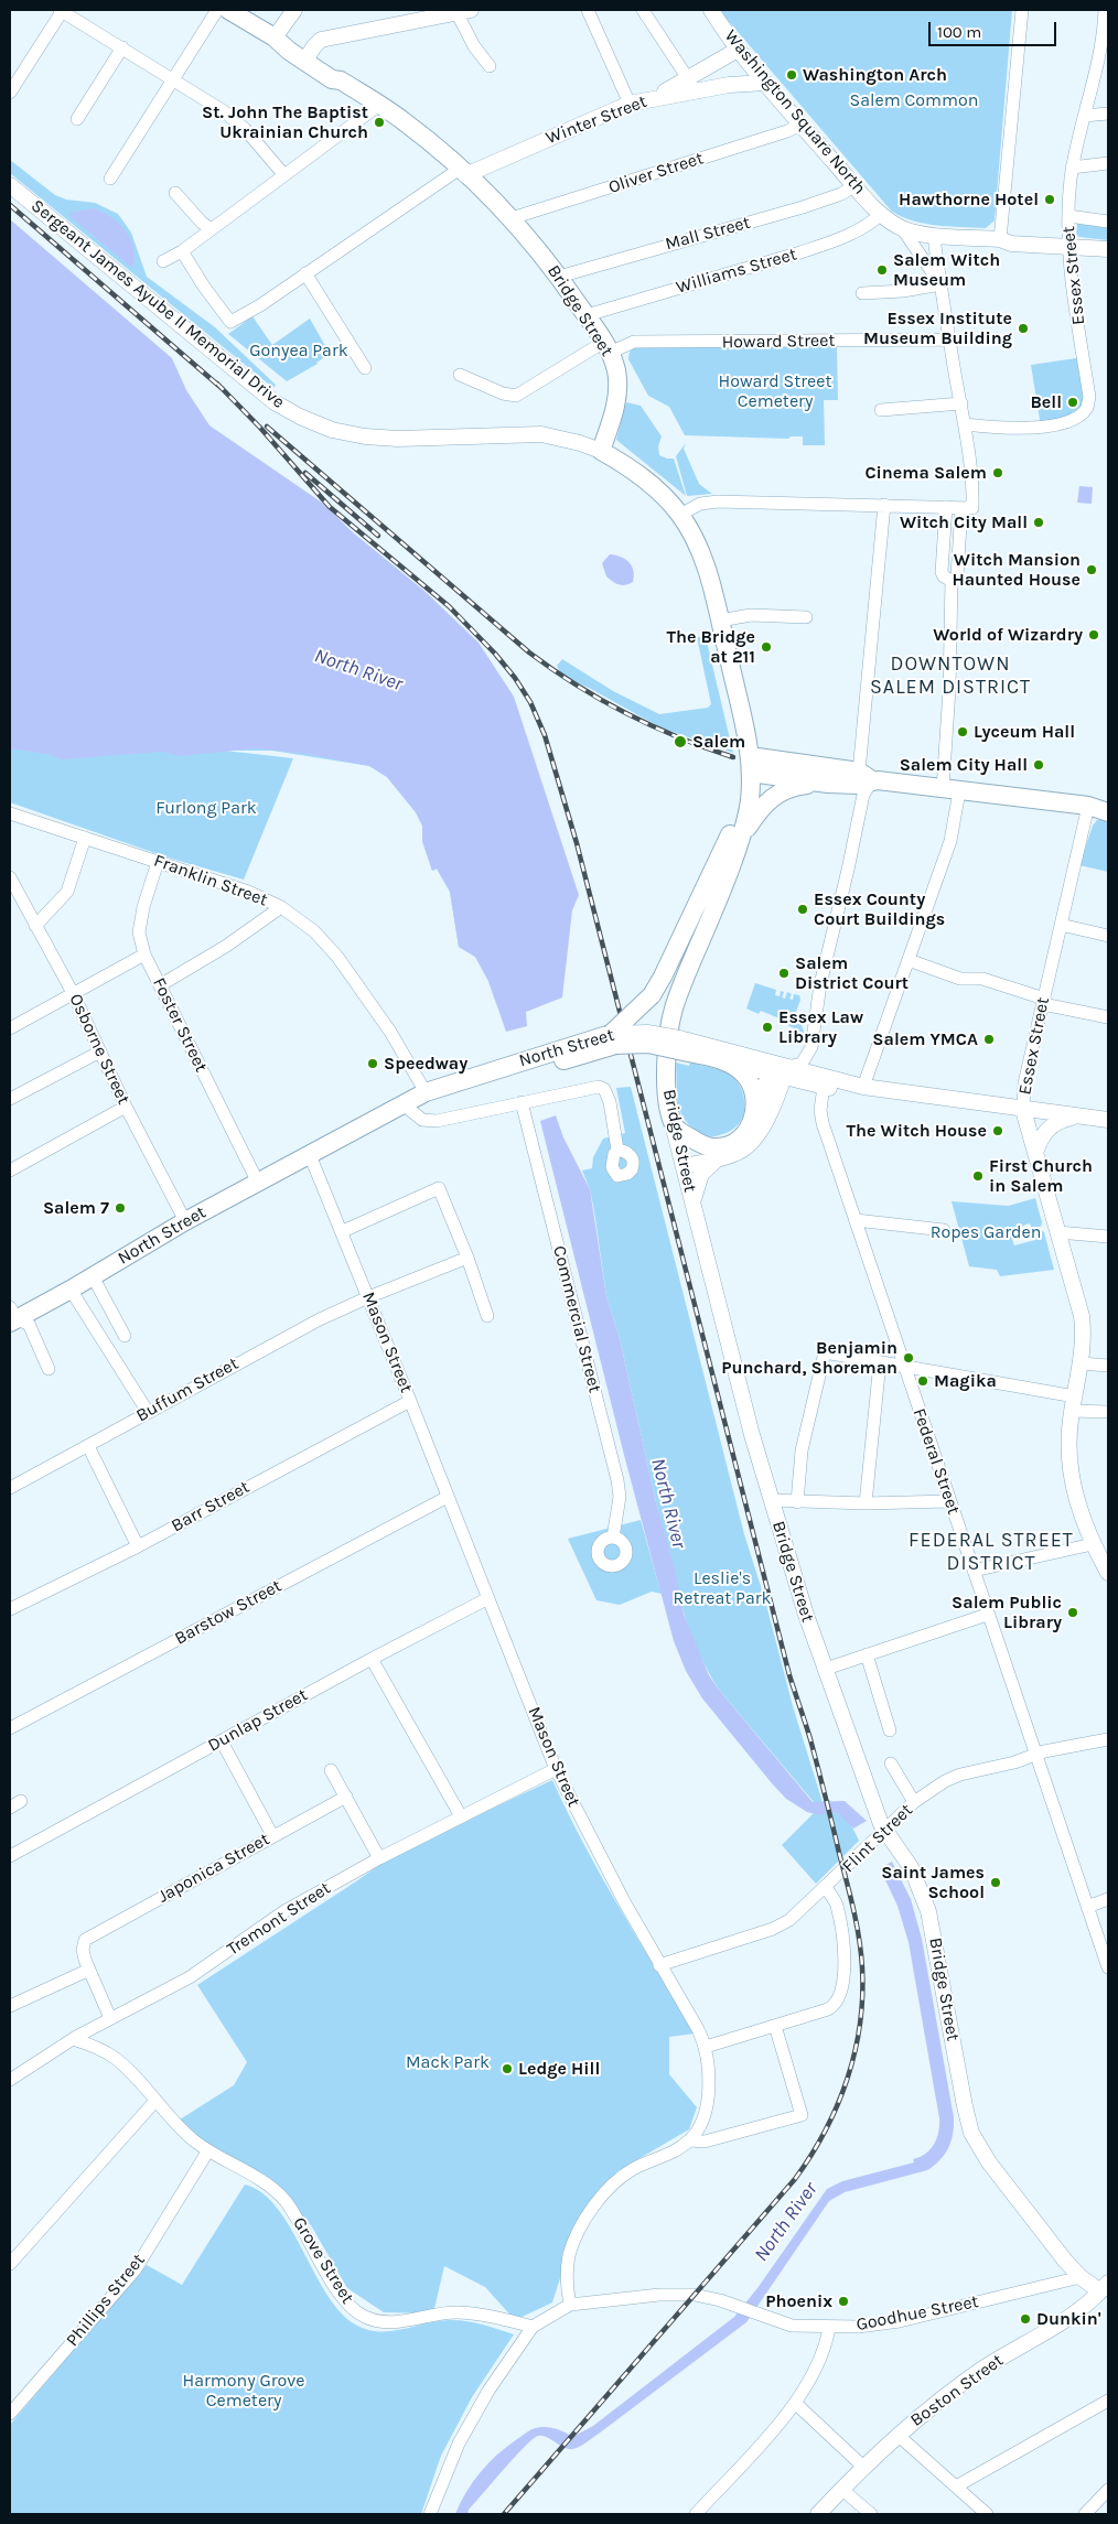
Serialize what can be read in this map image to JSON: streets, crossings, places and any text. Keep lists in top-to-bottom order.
{
  "streets": {
    "highway": ["Bridge Street", "North Street"],
    "main road": [
      "Washington Square North",
      "Winter Street",
      "Essex Street",
      "Sergeant James Ayube II Memorial Drive",
      "Boston Street"
    ],
    "street": [
      "Oliver Street",
      "Mall Street",
      "Williams Street",
      "Howard Street",
      "Franklin Street",
      "Foster Street",
      "Osborne Street",
      "Commercial Street",
      "Mason Street",
      "Buffum Street",
      "Federal Street",
      "Barr Street",
      "Barstow Street",
      "Dunlap Street",
      "Flint Street",
      "Japonica Street",
      "Tremont Street",
      "Grove Street",
      "Phillips Street",
      "Goodhue Street"
    ]
  },
  "crossings": [
    ["Washington Square North", "Winter Street"],
    ["Washington Square North", "Oliver Street"],
    ["Washington Square North", "Mall Street"],
    ["Washington Square North", "Williams Street"],
    ["Winter Street", "Bridge Street"],
    ["Oliver Street", "Bridge Street"],
    ["Mall Street", "Bridge Street"],
    ["Williams Street", "Bridge Street"],
    ["Essex Street", "North Street"],
    ["Sergeant James Ayube II Memorial Drive", "Bridge Street"],
    ["Bridge Street", "Howard Street"],
    ["Bridge Street", "Flint Street"],
    ["Bridge Street", "Goodhue Street"],
    ["Bridge Street", "Boston Street"],
    ["Franklin Street", "Foster Street"],
    ["Franklin Street", "North Street"],
    ["Foster Street", "North Street"],
    ["North Street", "Osborne Street"],
    ["North Street", "Mason Street"],
    ["North Street", "Federal Street"],
    ["Mason Street", "Buffum Street"],
    ["Mason Street", "Barr Street"],
    ["Mason Street", "Barstow Street"],
    ["Mason Street", "Dunlap Street"],
    ["Mason Street", "Flint Street"],
    ["Mason Street", "Tremont Street"],
    ["Federal Street", "Flint Street"],
    ["Tremont Street", "Grove Street"],
    ["Grove Street", "Phillips Street"]
  ],
  "districts": ["DOWNTOWN SALEM DISTRICT", "FEDERAL STREET DISTRICT"],
  "water": ["North River"],
  "parks": [
    "Salem Common",
    "Gonyea Park",
    "Howard Street Cemetery",
    "Furlong Park",
    "Ropes Garden",
    "Leslie's Retreat Park",
    "Mack Park",
    "Harmony Grove Cemetery"
  ],
  "places": [
    "Washington Arch",
    "St. John The Baptist Ukrainian Church",
    "Hawthorne Hotel",
    "Salem Witch Museum",
    "Essex Institute Museum Building",
    "Bell",
    "Cinema Salem",
    "Witch City Mall",
    "Witch Mansion Haunted House",
    "World of Wizardry",
    "The Bridge at 211",
    "Lyceum Hall",
    "Salem",
    "Salem City Hall",
    "Essex County Court Buildings",
    "Salem District Court",
    "Essex Law Library",
    "Salem YMCA",
    "Speedway",
    "The Witch House",
    "First Church in Salem",
    "Salem 7",
    "Benjamin Punchard, Shoreman",
    "Magika",
    "Salem Public Library",
    "Saint James School",
    "Ledge Hill",
    "Phoenix",
    "Dunkin'"
  ],
  "scale_bar": "100 m"
}
